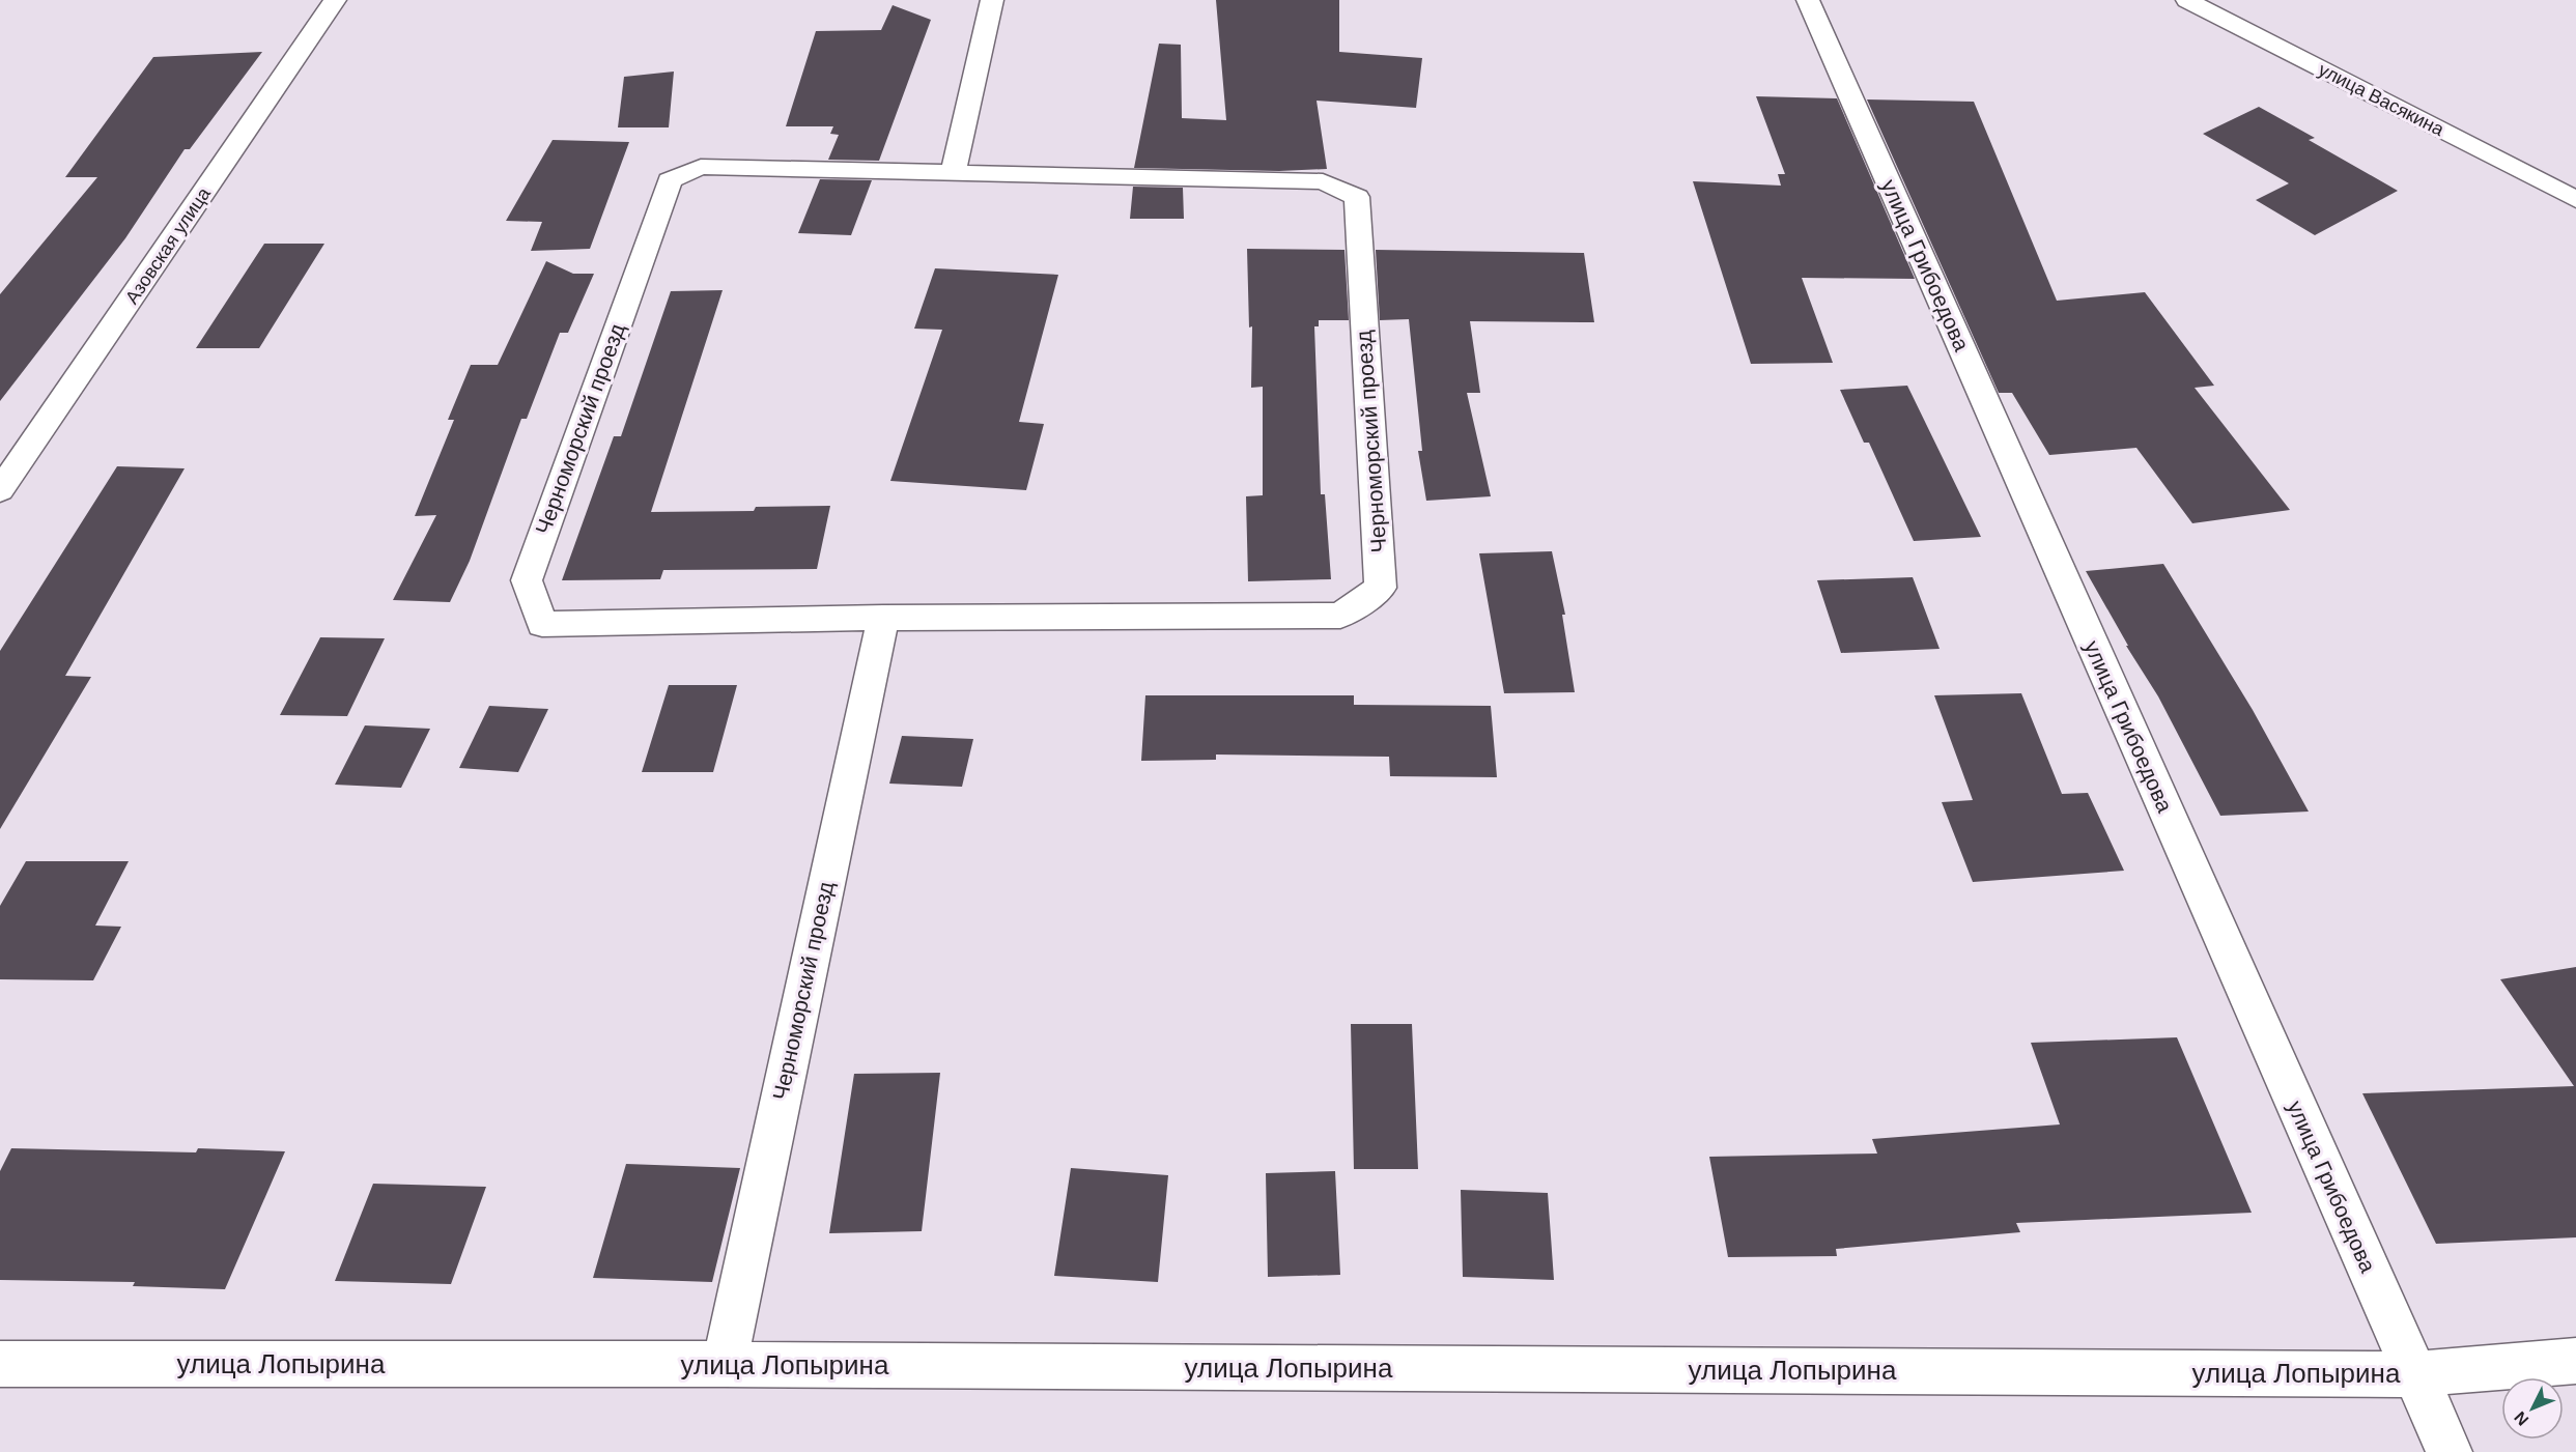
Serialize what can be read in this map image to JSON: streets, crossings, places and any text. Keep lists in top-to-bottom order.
{
  "streets": {
    "street": [
      "улица Васякина",
      "Азовская улица",
      "улица Грибоедова",
      "Черноморский проезд",
      "улица Лопырина"
    ]
  },
  "crossings": [
    ["улица Грибоедова", "улица Лопырина"],
    ["Черноморский проезд", "улица Лопырина"]
  ],
  "north": "bottom left"
}
